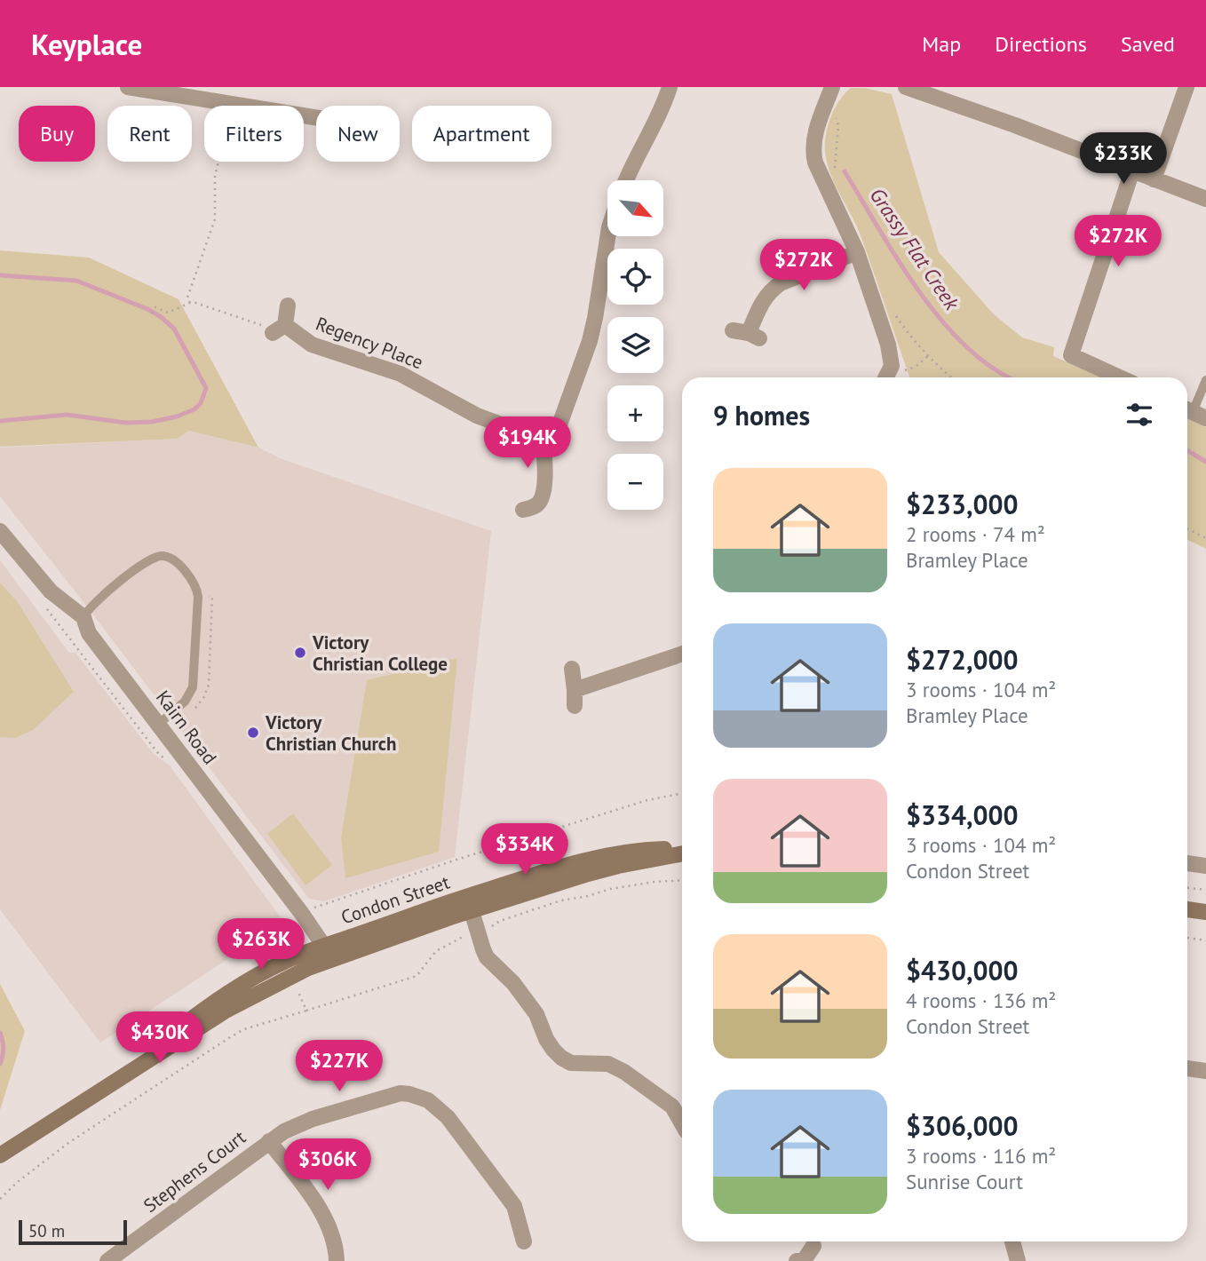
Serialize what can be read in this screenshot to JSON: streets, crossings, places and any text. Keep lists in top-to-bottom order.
{
  "streets": {
    "main road": ["Condon Street"],
    "street": ["Regency Place", "Kairn Road", "Stephens Court"]
  },
  "crossings": [
    ["Kairn Road", "Condon Street"]
  ],
  "water": ["Grassy Flat Creek"],
  "places": ["Victory Christian College", "Victory Christian Church"],
  "scale_bar": "50 m",
  "north": "bottom right",
  "page": {
    "header": "Keyplace",
    "nav": ["Map", "Directions", "Saved"],
    "chip": [
      "Buy",
      "Rent",
      "Filters",
      "New",
      "Apartment"
    ],
    "price": [
      "$233K",
      "$272K",
      "$272K",
      "$194K",
      "$334K",
      "$263K",
      "$430K",
      "$227K",
      "$306K"
    ],
    "map_buttons": ["+", "−"],
    "heading": "9 homes",
    "list": [
      {
        "name": "$233,000",
        "note": "2 rooms · 74 m² · Bramley Place"
      },
      {
        "name": "$272,000",
        "note": "3 rooms · 104 m² · Bramley Place"
      },
      {
        "name": "$334,000",
        "note": "3 rooms · 104 m² · Condon Street"
      },
      {
        "name": "$430,000",
        "note": "4 rooms · 136 m² · Condon Street"
      },
      {
        "name": "$306,000",
        "note": "3 rooms · 116 m² · Sunrise Court"
      }
    ],
    "scale": "50 m"
  }
}
